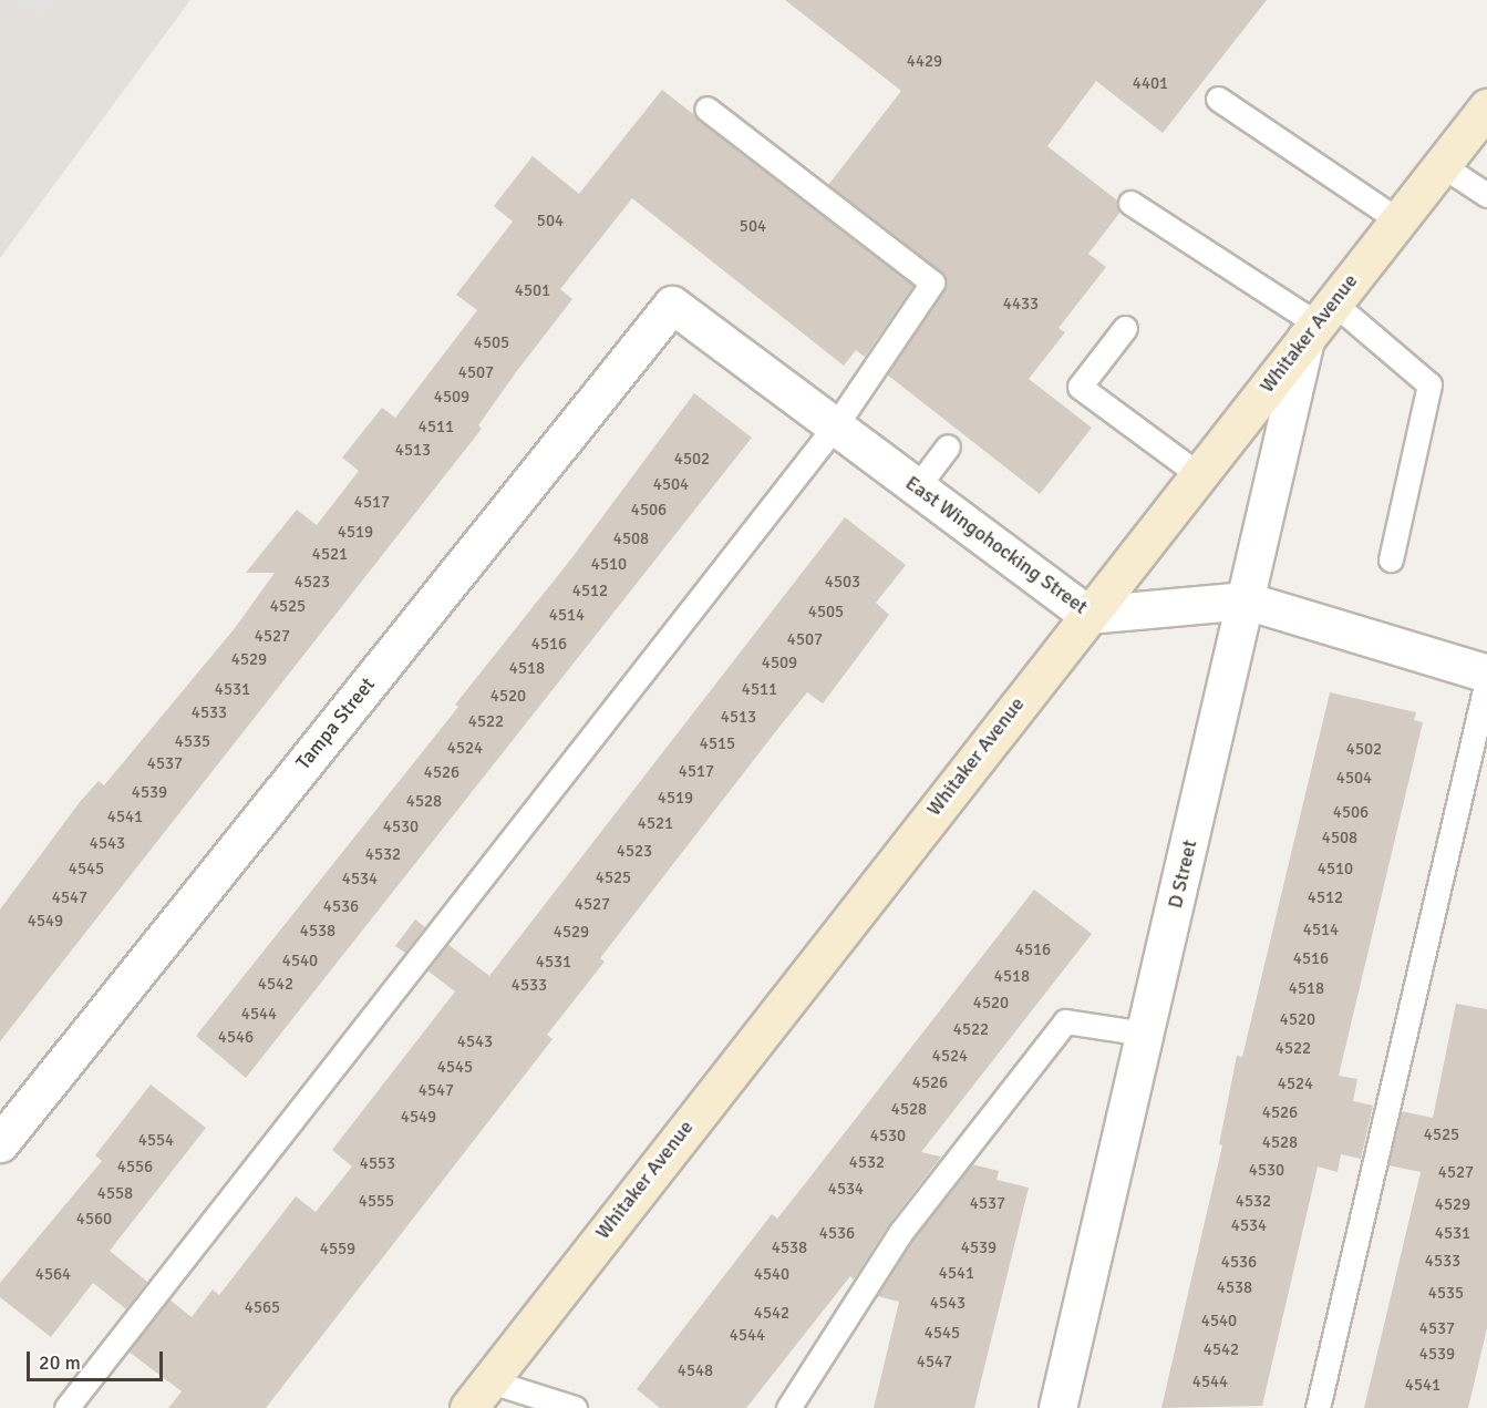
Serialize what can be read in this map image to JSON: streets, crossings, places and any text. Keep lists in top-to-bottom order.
{
  "streets": {
    "main road": ["Whitaker Avenue"],
    "street": ["East Wingohocking Street", "Tampa Street", "D Street"]
  },
  "crossings": [
    ["Whitaker Avenue", "East Wingohocking Street"],
    ["Whitaker Avenue", "D Street"],
    ["East Wingohocking Street", "Tampa Street"],
    ["East Wingohocking Street", "D Street"]
  ],
  "house_numbers": [
    "4429",
    "4401",
    "504",
    "504",
    "4501",
    "4433",
    "4505",
    "4507",
    "4509",
    "4511",
    "4513",
    "4502",
    "4504",
    "4517",
    "4506",
    "4519",
    "4508",
    "4521",
    "4510",
    "4523",
    "4503",
    "4512",
    "4525",
    "4505",
    "4514",
    "4527",
    "4507",
    "4516",
    "4529",
    "4509",
    "4518",
    "4531",
    "4511",
    "4520",
    "4533",
    "4513",
    "4522",
    "4535",
    "4515",
    "4524",
    "4502",
    "4537",
    "4517",
    "4526",
    "4504",
    "4539",
    "4519",
    "4528",
    "4506",
    "4541",
    "4521",
    "4530",
    "4508",
    "4543",
    "4523",
    "4532",
    "4545",
    "4510",
    "4525",
    "4534",
    "4547",
    "4512",
    "4527",
    "4536",
    "4549",
    "4514",
    "4538",
    "4529",
    "4516",
    "4516",
    "4540",
    "4531",
    "4518",
    "4542",
    "4533",
    "4518",
    "4520",
    "4544",
    "4520",
    "4522",
    "4546",
    "4543",
    "4522",
    "4524",
    "4545",
    "4526",
    "4524",
    "4547",
    "4528",
    "4526",
    "4549",
    "4525",
    "4530",
    "4554",
    "4528",
    "4532",
    "4553",
    "4556",
    "4530",
    "4527",
    "4534",
    "4558",
    "4555",
    "4532",
    "4537",
    "4529",
    "4560",
    "4534",
    "4536",
    "4531",
    "4538",
    "4539",
    "4559",
    "4533",
    "4536",
    "4541",
    "4564",
    "4540",
    "4538",
    "4535",
    "4543",
    "4565",
    "4542",
    "4540",
    "4537",
    "4545",
    "4544",
    "4542",
    "4539",
    "4547",
    "4548",
    "4544",
    "4541"
  ],
  "scale_bar": "20 m"
}
